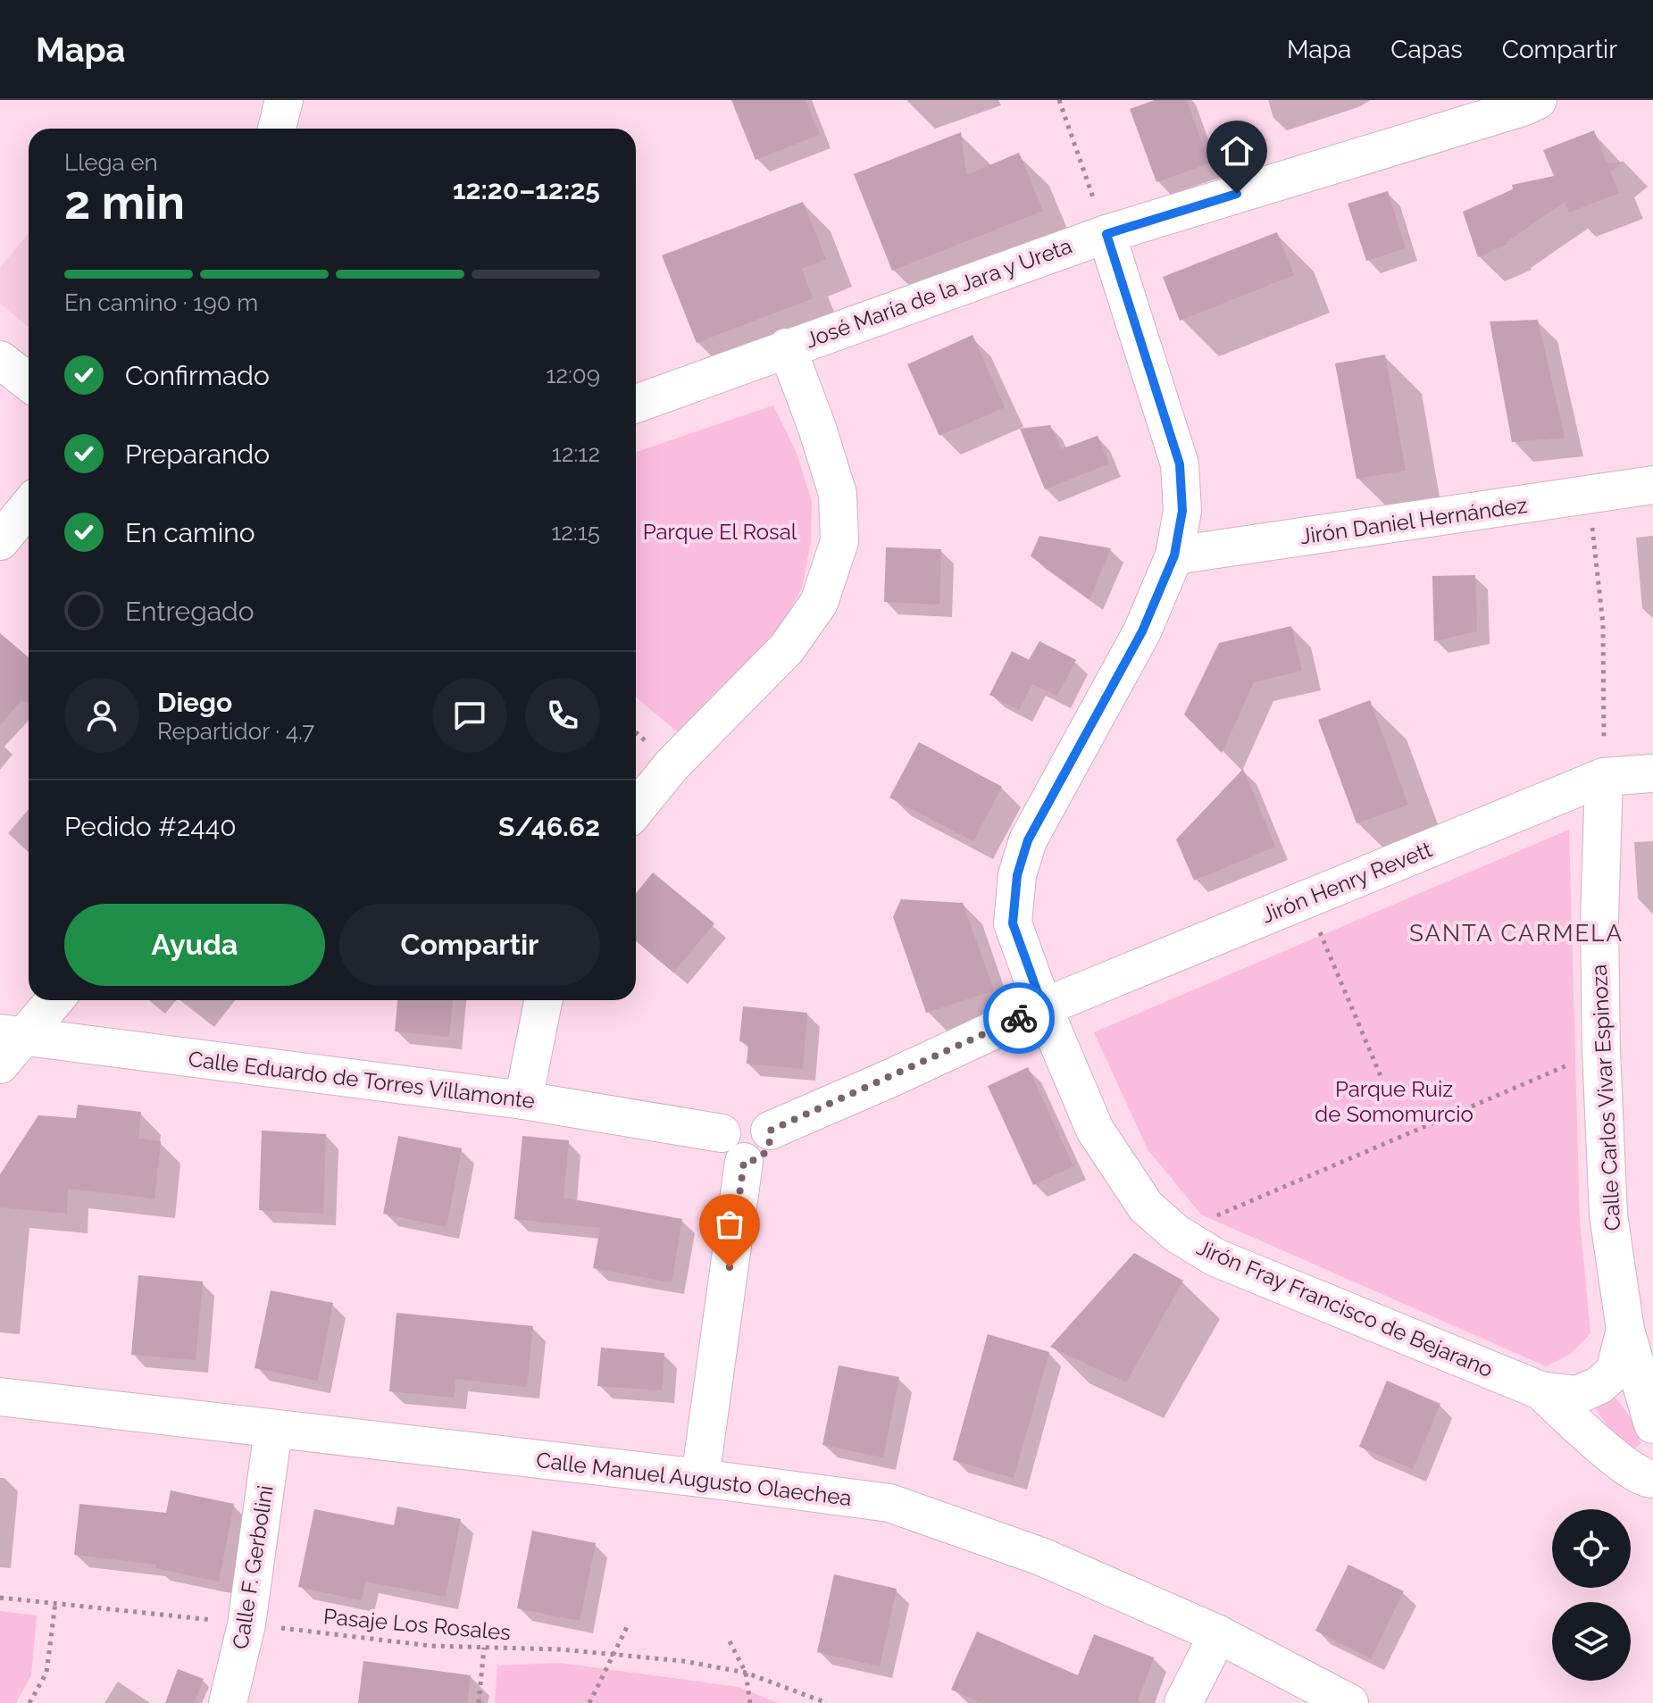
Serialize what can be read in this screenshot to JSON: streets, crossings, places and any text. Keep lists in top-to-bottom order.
{
  "streets": {
    "street": [
      "José María de la Jara y Ureta",
      "Jirón Daniel Hernández",
      "Jirón Henry Revett",
      "Calle Eduardo de Torres Villamonte",
      "Calle Carlos Vivar Espinoza",
      "Jirón Fray Francisco de Bejarano",
      "Calle Manuel Augusto Olaechea",
      "Calle F. Gerbolini"
    ],
    "path": ["Pasaje Los Rosales"]
  },
  "crossings": [
    ["José María de la Jara y Ureta", "Jirón Fray Francisco de Bejarano"],
    ["Jirón Daniel Hernández", "Jirón Fray Francisco de Bejarano"],
    ["Jirón Henry Revett", "Calle Eduardo de Torres Villamonte"],
    ["Jirón Henry Revett", "Calle Carlos Vivar Espinoza"],
    ["Jirón Henry Revett", "Jirón Fray Francisco de Bejarano"],
    ["Calle Carlos Vivar Espinoza", "Jirón Fray Francisco de Bejarano"],
    ["Calle Manuel Augusto Olaechea", "Calle F. Gerbolini"],
    ["Calle F. Gerbolini", "Pasaje Los Rosales"]
  ],
  "districts": ["SANTA CARMELA"],
  "parks": ["Parque El Rosal", "Parque Ruiz de Somomurcio"],
  "page": {
    "header": "Mapa",
    "nav": ["Mapa", "Capas", "Compartir"],
    "heading": ["2 min", "Llega en", "12:20–12:25"],
    "panel": [
      "Diego",
      "Repartidor · 4.7",
      "Pedido #2440",
      "S/46.62"
    ],
    "bar": "En camino · 190 m",
    "list": [
      ["Confirmado", "12:09"],
      ["Preparando", "12:12"],
      ["En camino", "12:15"],
      "Entregado"
    ],
    "buttons": ["Ayuda", "Compartir"]
  }
}
